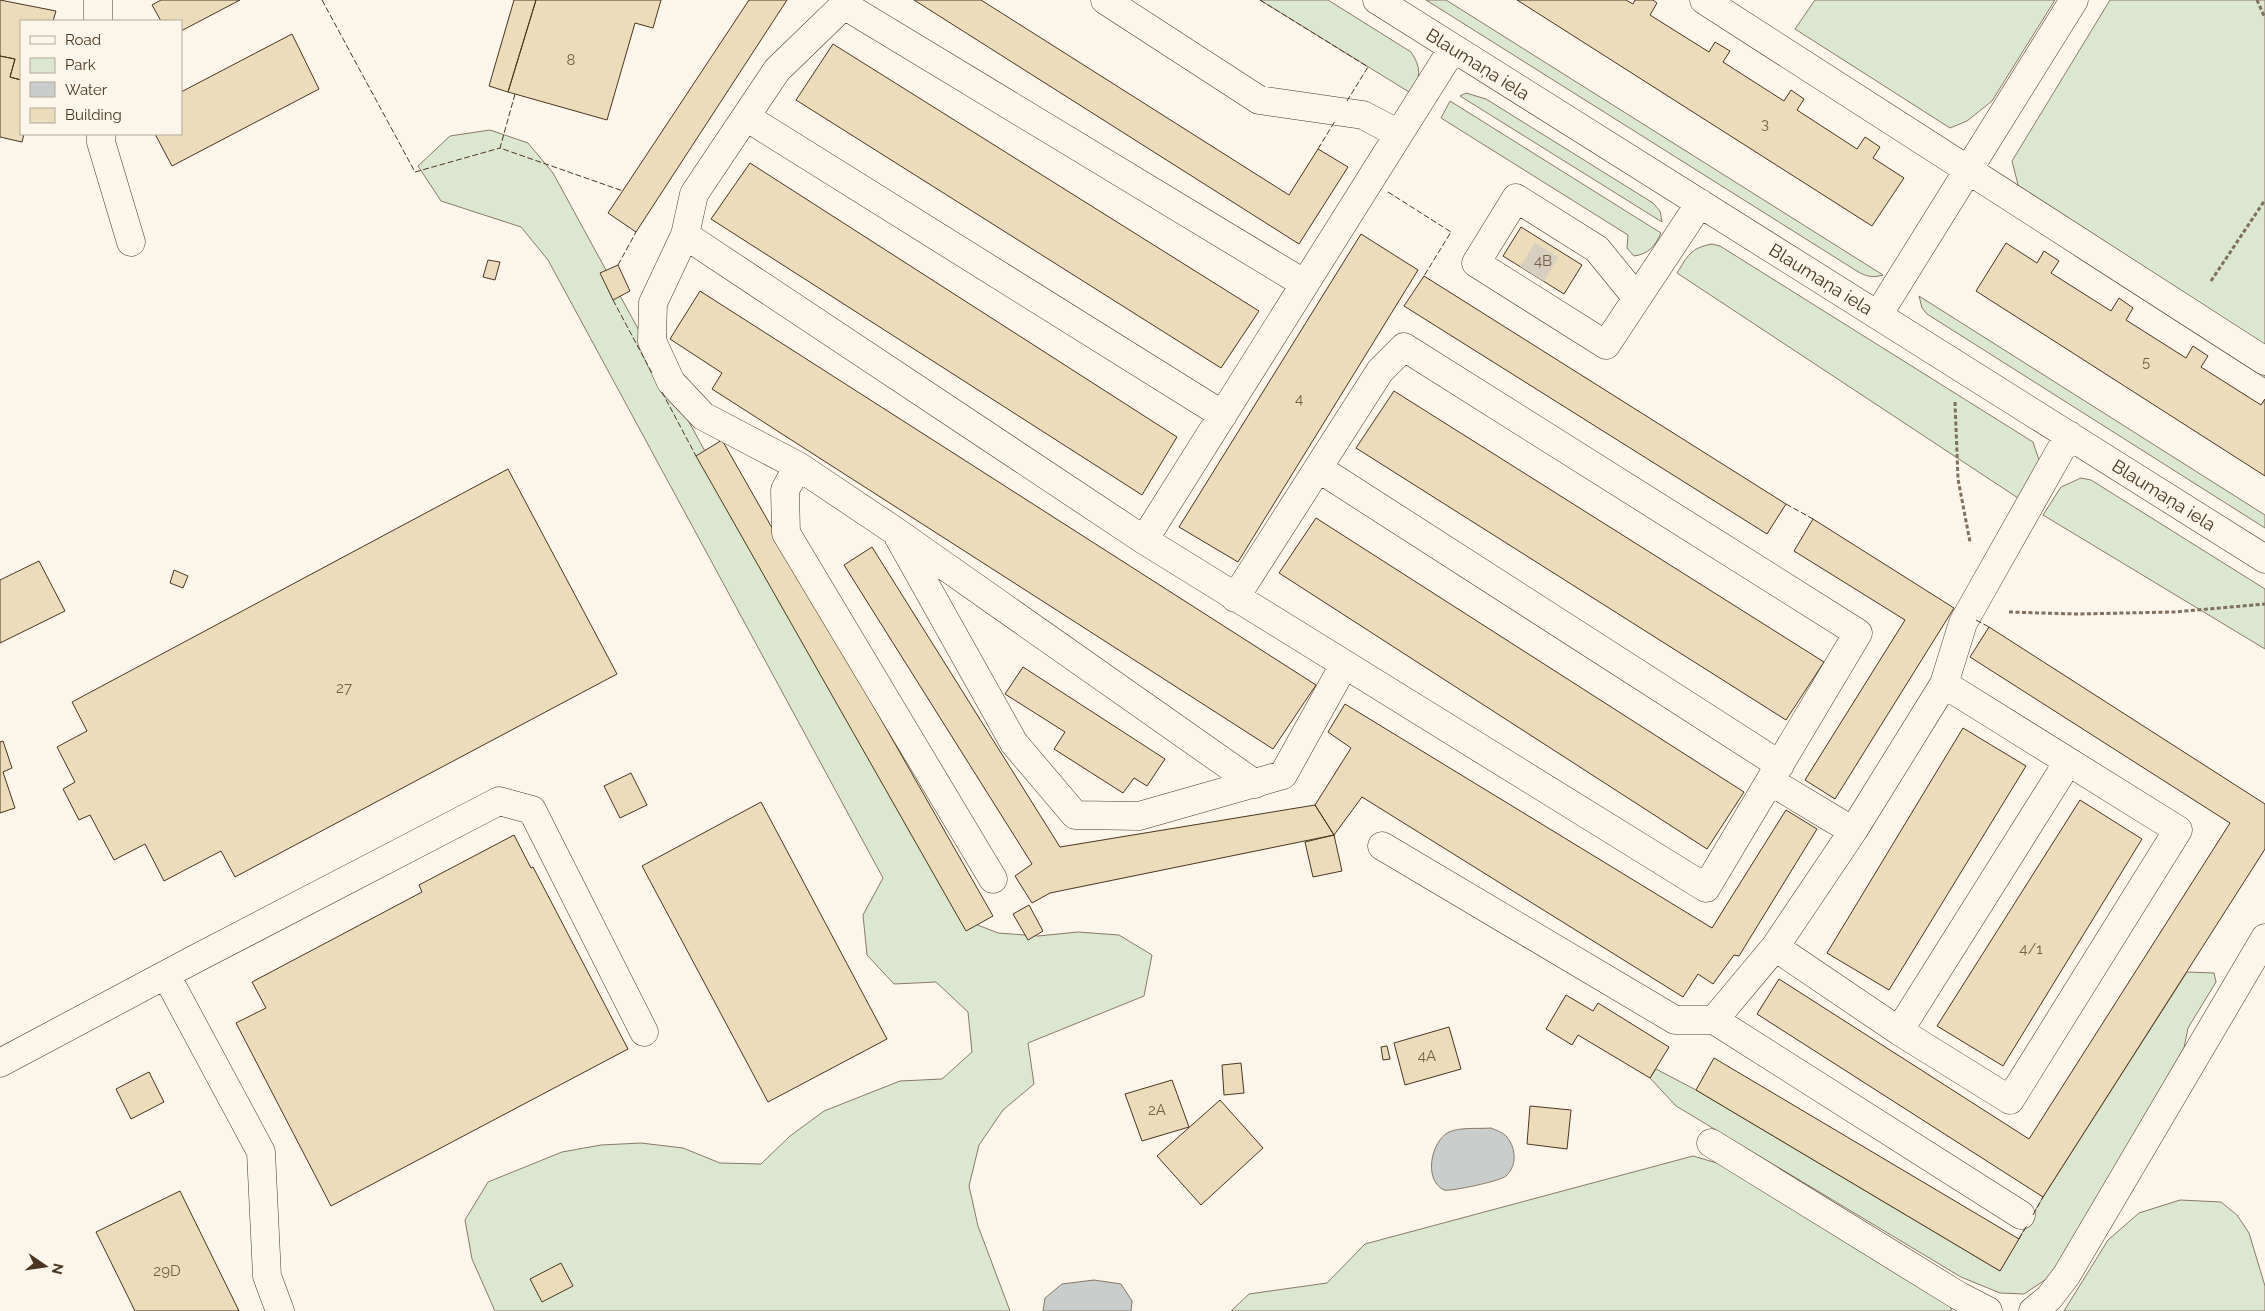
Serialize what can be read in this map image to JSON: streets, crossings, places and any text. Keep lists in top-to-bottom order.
{
  "streets": {
    "street": ["Blaumaņa iela"]
  },
  "house_numbers": [
    "8",
    "3",
    "4B",
    "5",
    "4",
    "27",
    "4/1",
    "4A",
    "2A",
    "29D"
  ],
  "legend": [
    "Road",
    "Park",
    "Water",
    "Building"
  ],
  "north": "right"
}
